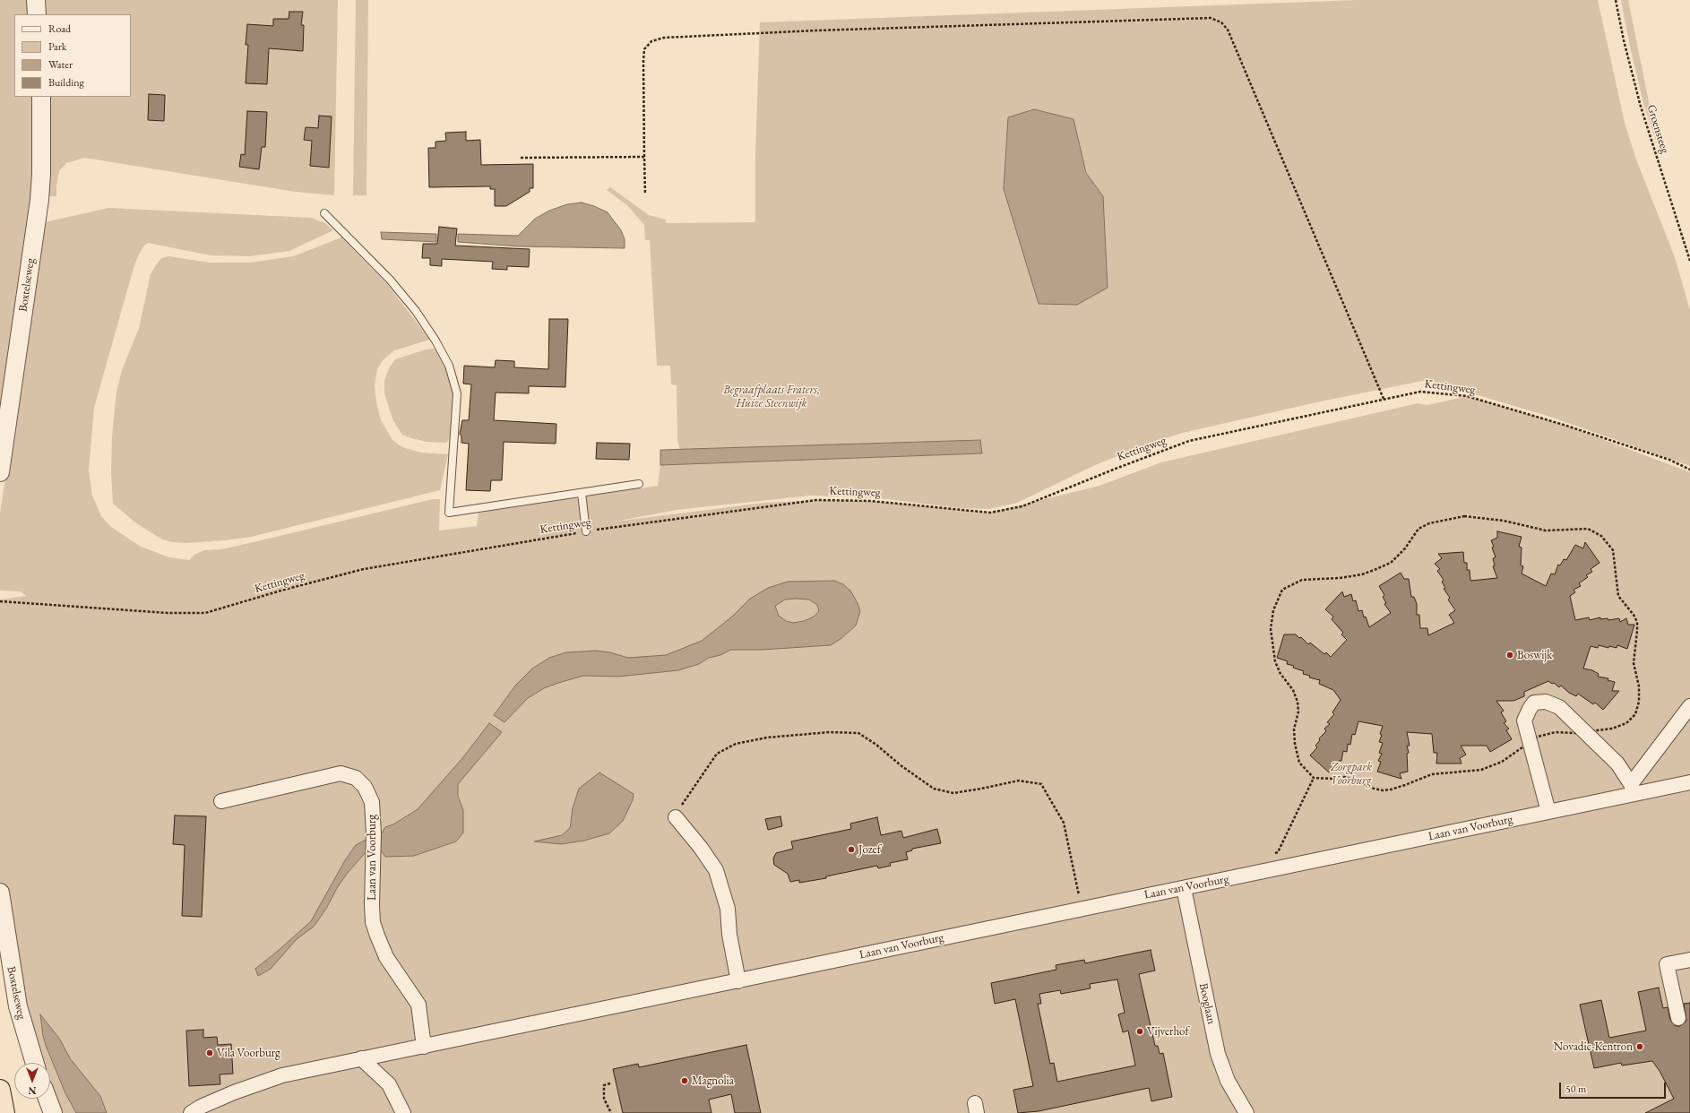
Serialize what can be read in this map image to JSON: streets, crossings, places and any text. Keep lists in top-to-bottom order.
{
  "streets": {
    "street": ["Boxtelseweg", "Laan van Voorburg", "Booglaan"],
    "path": ["Groensteeg", "Kettingweg"]
  },
  "crossings": [
    ["Laan van Voorburg", "Booglaan"]
  ],
  "parks": ["Begraafplaats Fraters, Huize Steenwijk", "Zorgpark Voorburg"],
  "places": [
    "Boswijk",
    "Jozef",
    "Vijverhof",
    "Novadic-Kentron",
    "Vila Voorburg",
    "Magnolia"
  ],
  "legend": [
    "Road",
    "Park",
    "Water",
    "Building"
  ],
  "scale_bar": "50 m",
  "north": "bottom"
}
